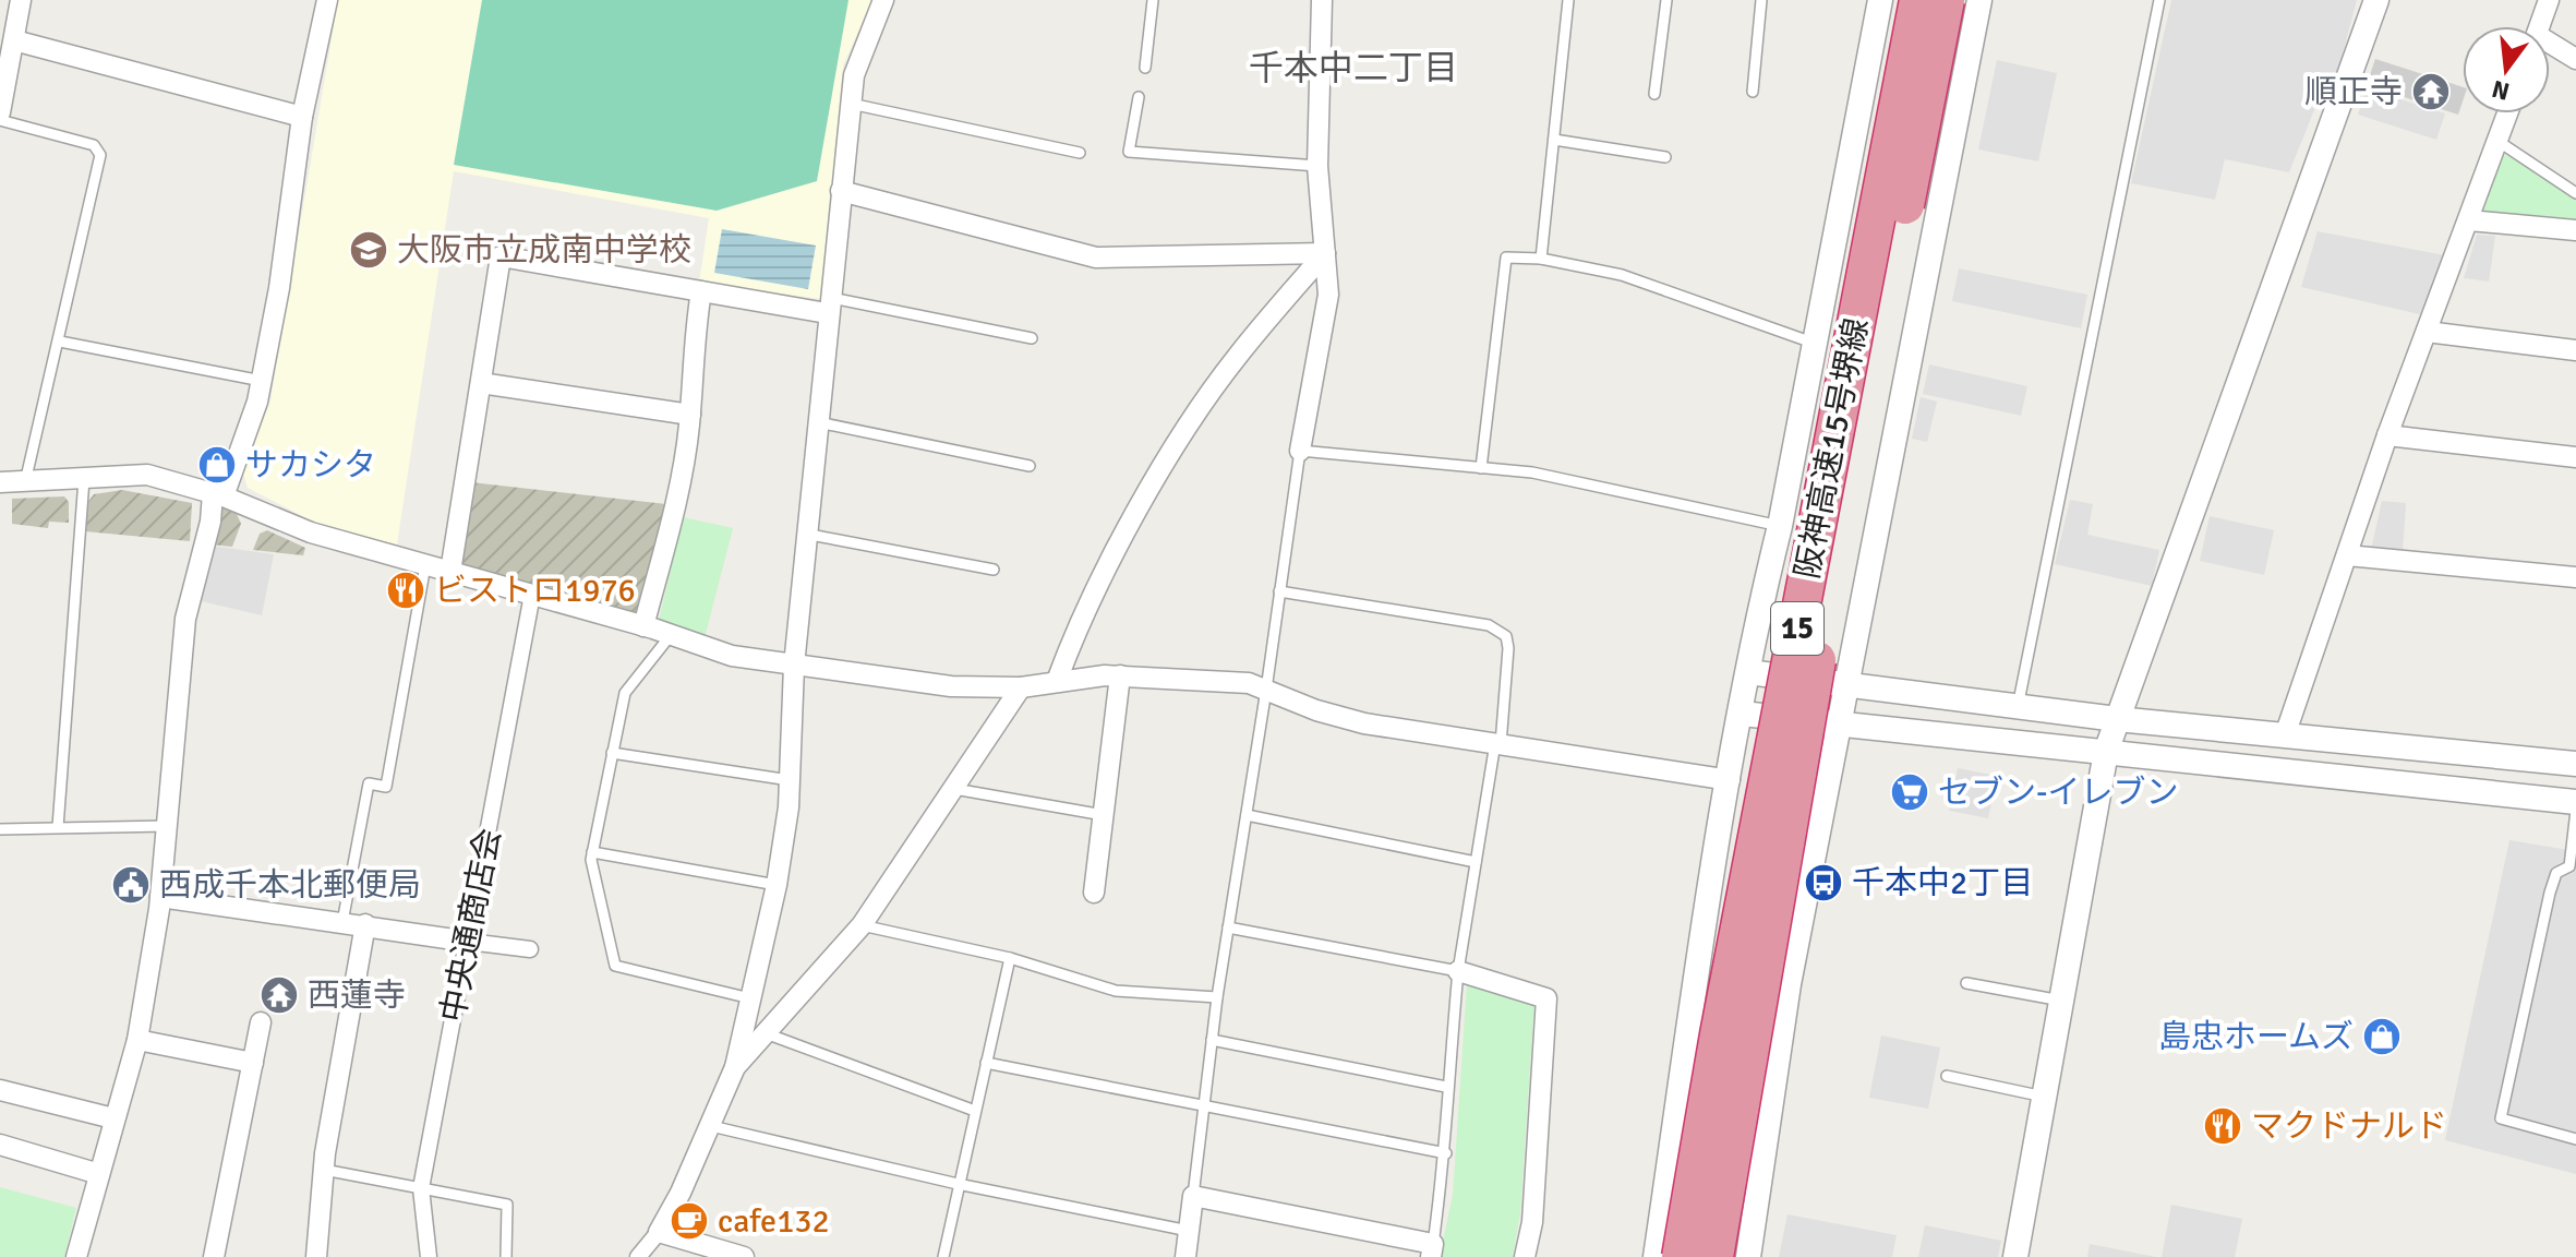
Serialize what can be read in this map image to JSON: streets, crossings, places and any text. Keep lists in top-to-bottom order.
{
  "streets": {
    "highway": ["阪神高速15号堺線", "15"],
    "street": ["中央通商店会"]
  },
  "districts": ["千本中二丁目"],
  "places": {
    "temple": ["順正寺", "西蓮寺"],
    "school or university": ["大阪市立成南中学校"],
    "shop": ["サカシタ", "島忠ホームズ"],
    "restaurant": ["ビストロ1976", "マクドナルド"],
    "supermarket": ["セブン-イレブン"],
    "bus stop": ["千本中2丁目"],
    "public building": ["西成千本北郵便局"],
    "cafe": ["cafe132"]
  },
  "north": "bottom"
}
